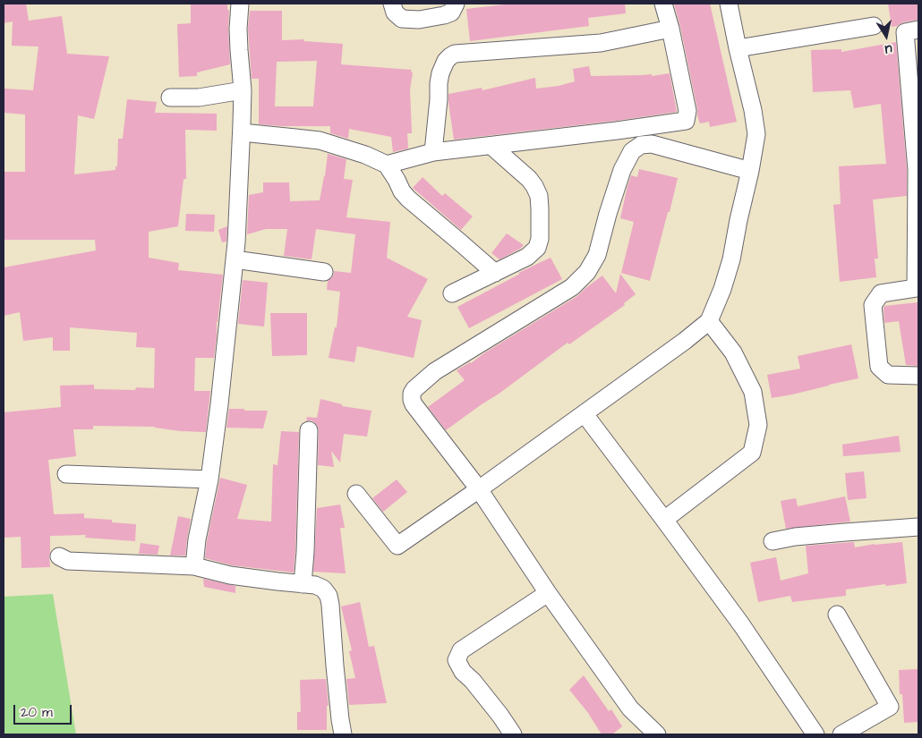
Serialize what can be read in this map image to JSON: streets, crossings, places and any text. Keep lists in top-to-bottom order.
{
  "scale_bar": "20 m",
  "north": "bottom"
}
